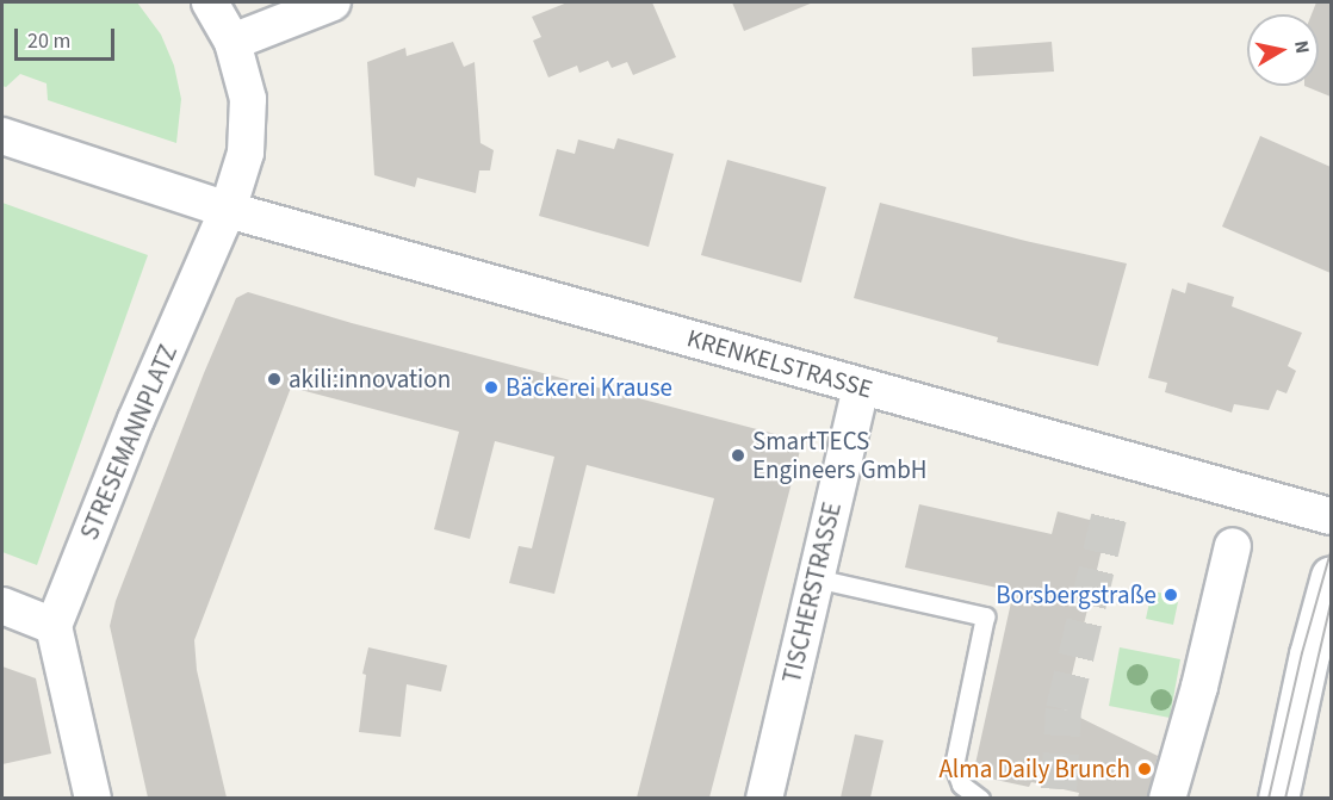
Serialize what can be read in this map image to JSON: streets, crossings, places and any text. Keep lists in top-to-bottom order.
{
  "streets": {
    "street": ["KRENKELSTRASSE", "STRESEMANNPLATZ", "TISCHERSTRASSE"]
  },
  "crossings": [
    ["KRENKELSTRASSE", "STRESEMANNPLATZ"],
    ["KRENKELSTRASSE", "TISCHERSTRASSE"]
  ],
  "places": [
    "akili:innovation",
    "Bäckerei Krause",
    "SmartTECS Engineers GmbH",
    "Borsbergstraße",
    "Alma Daily Brunch"
  ],
  "scale_bar": "20 m",
  "north": "right"
}
